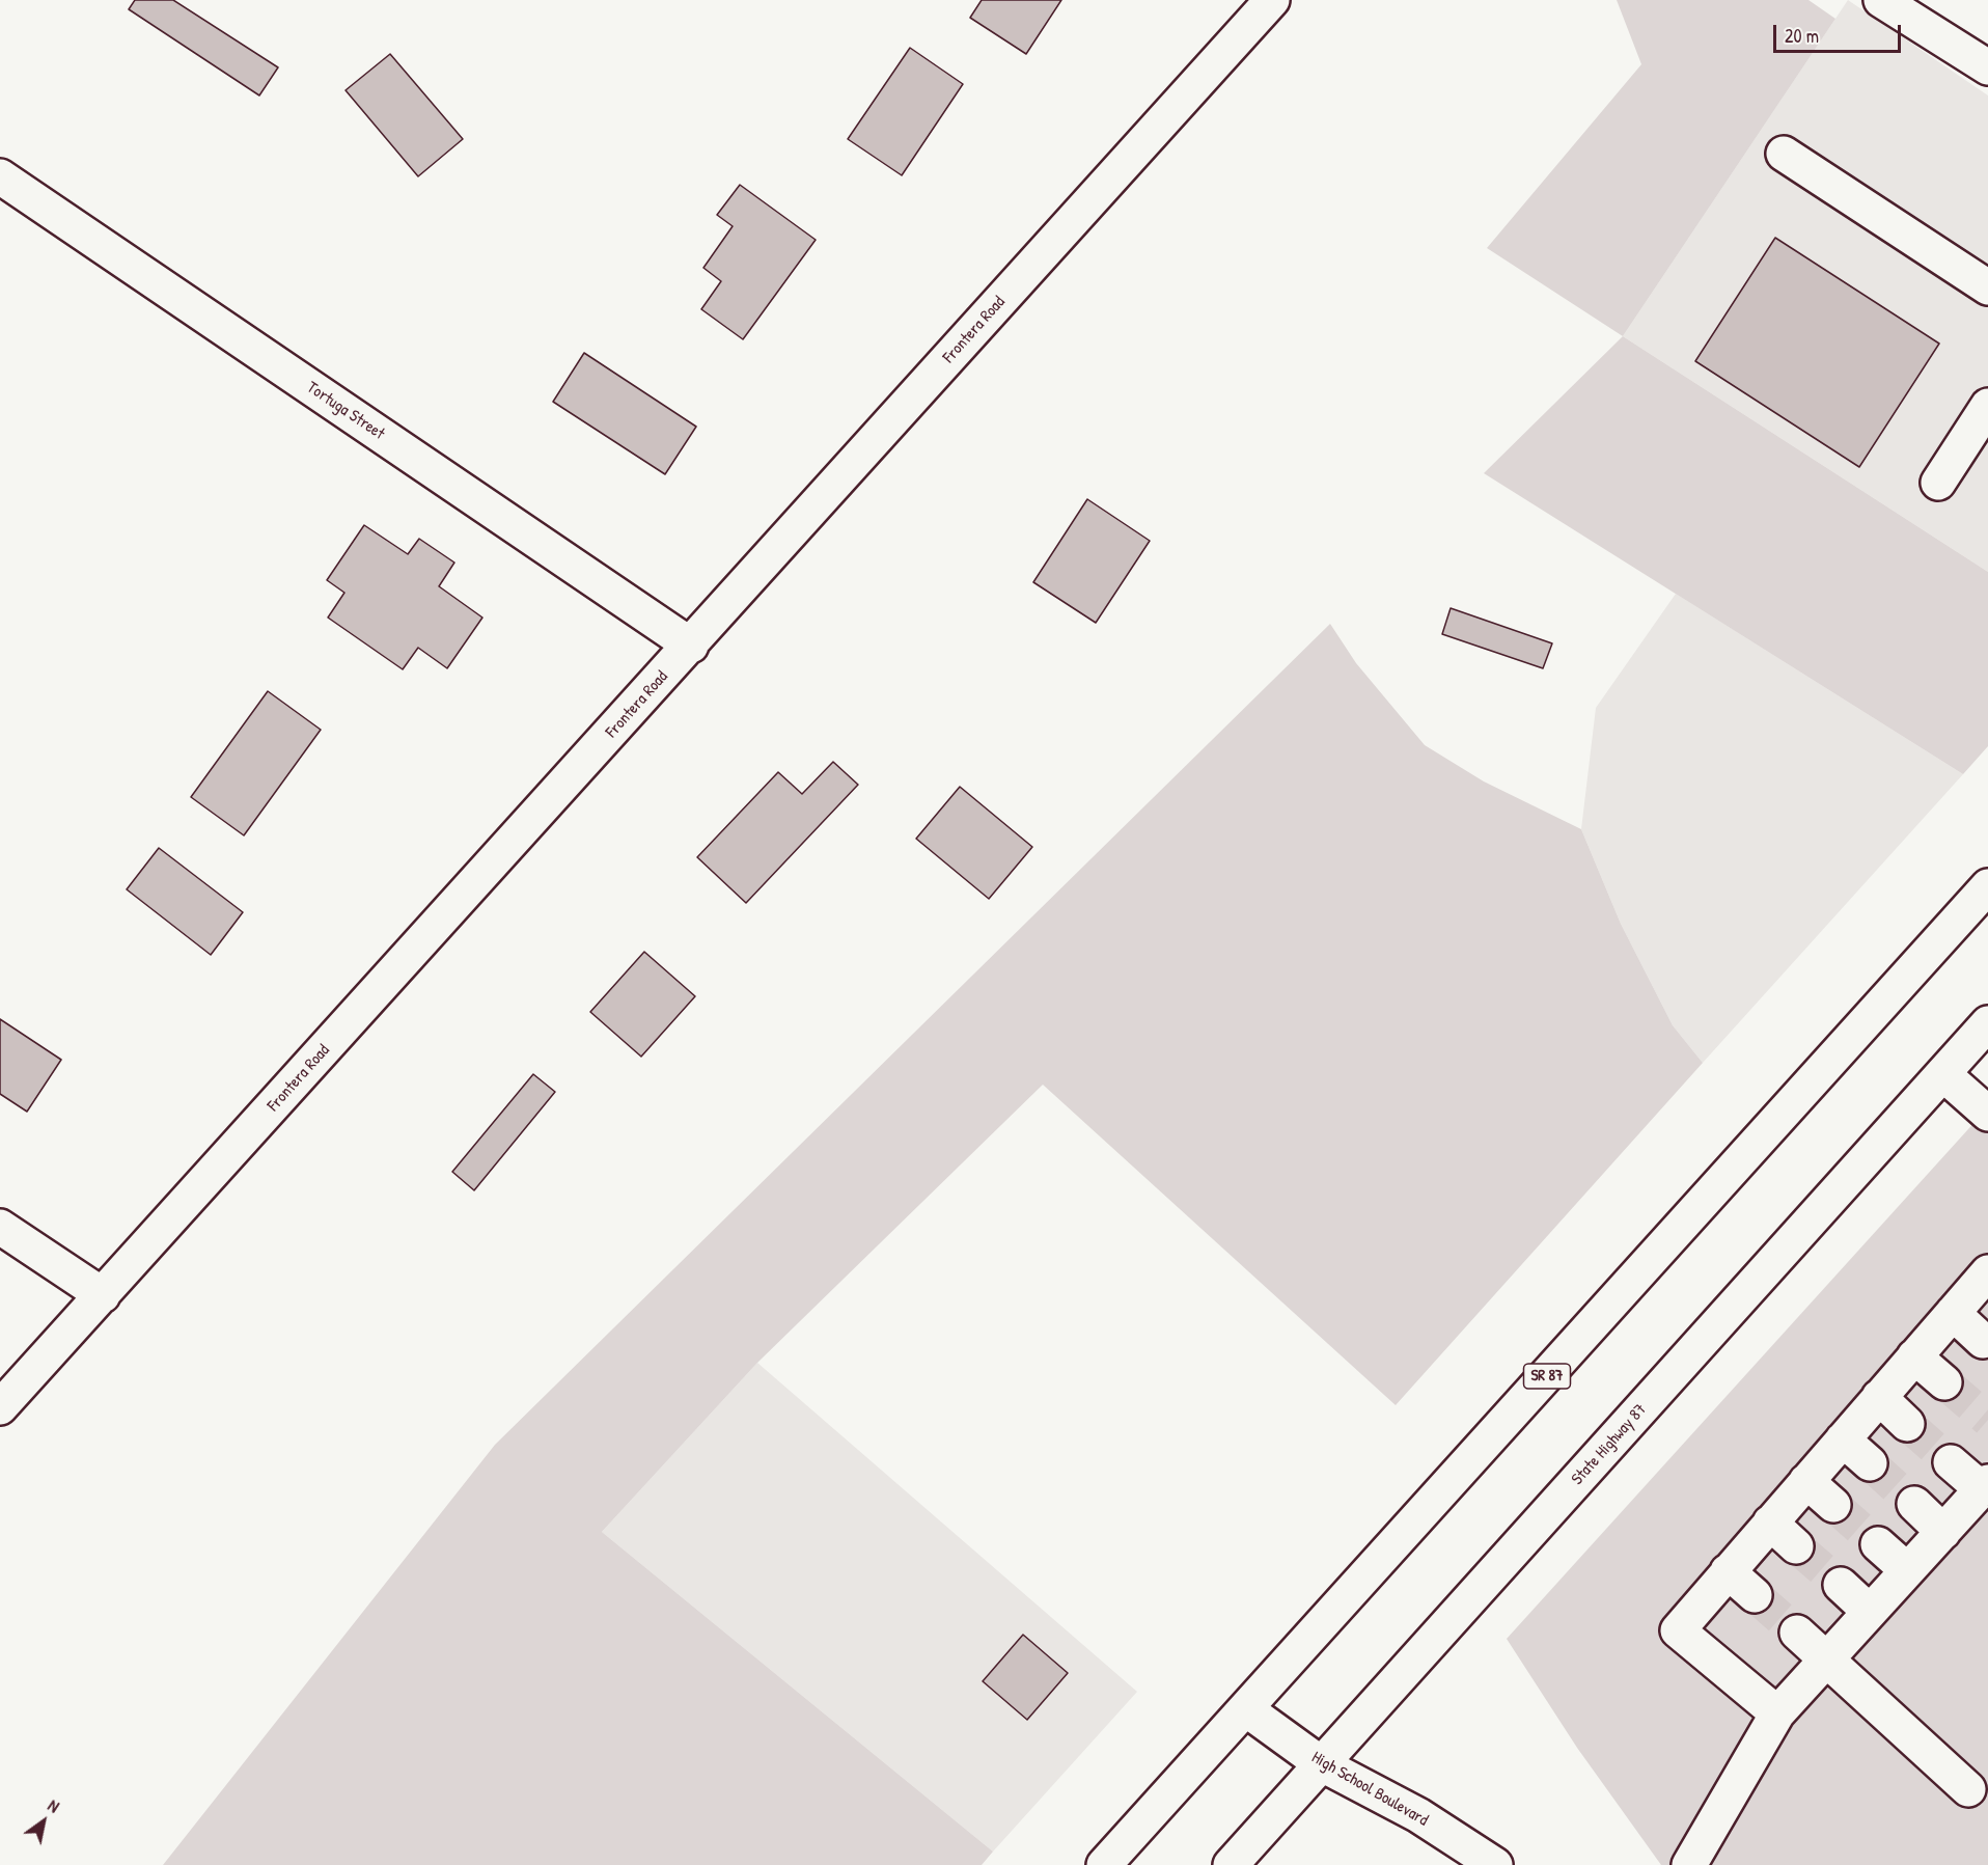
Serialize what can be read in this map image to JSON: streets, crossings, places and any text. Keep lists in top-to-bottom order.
{
  "streets": {
    "main road": [
      "Frontera Road",
      "Tortuga Street",
      "SR 87",
      "State Highway 87",
      "High School Boulevard"
    ]
  },
  "crossings": [
    ["Frontera Road", "Tortuga Street"],
    ["SR 87", "High School Boulevard"],
    ["State Highway 87", "High School Boulevard"]
  ],
  "scale_bar": "20 m",
  "north": "top right"
}
